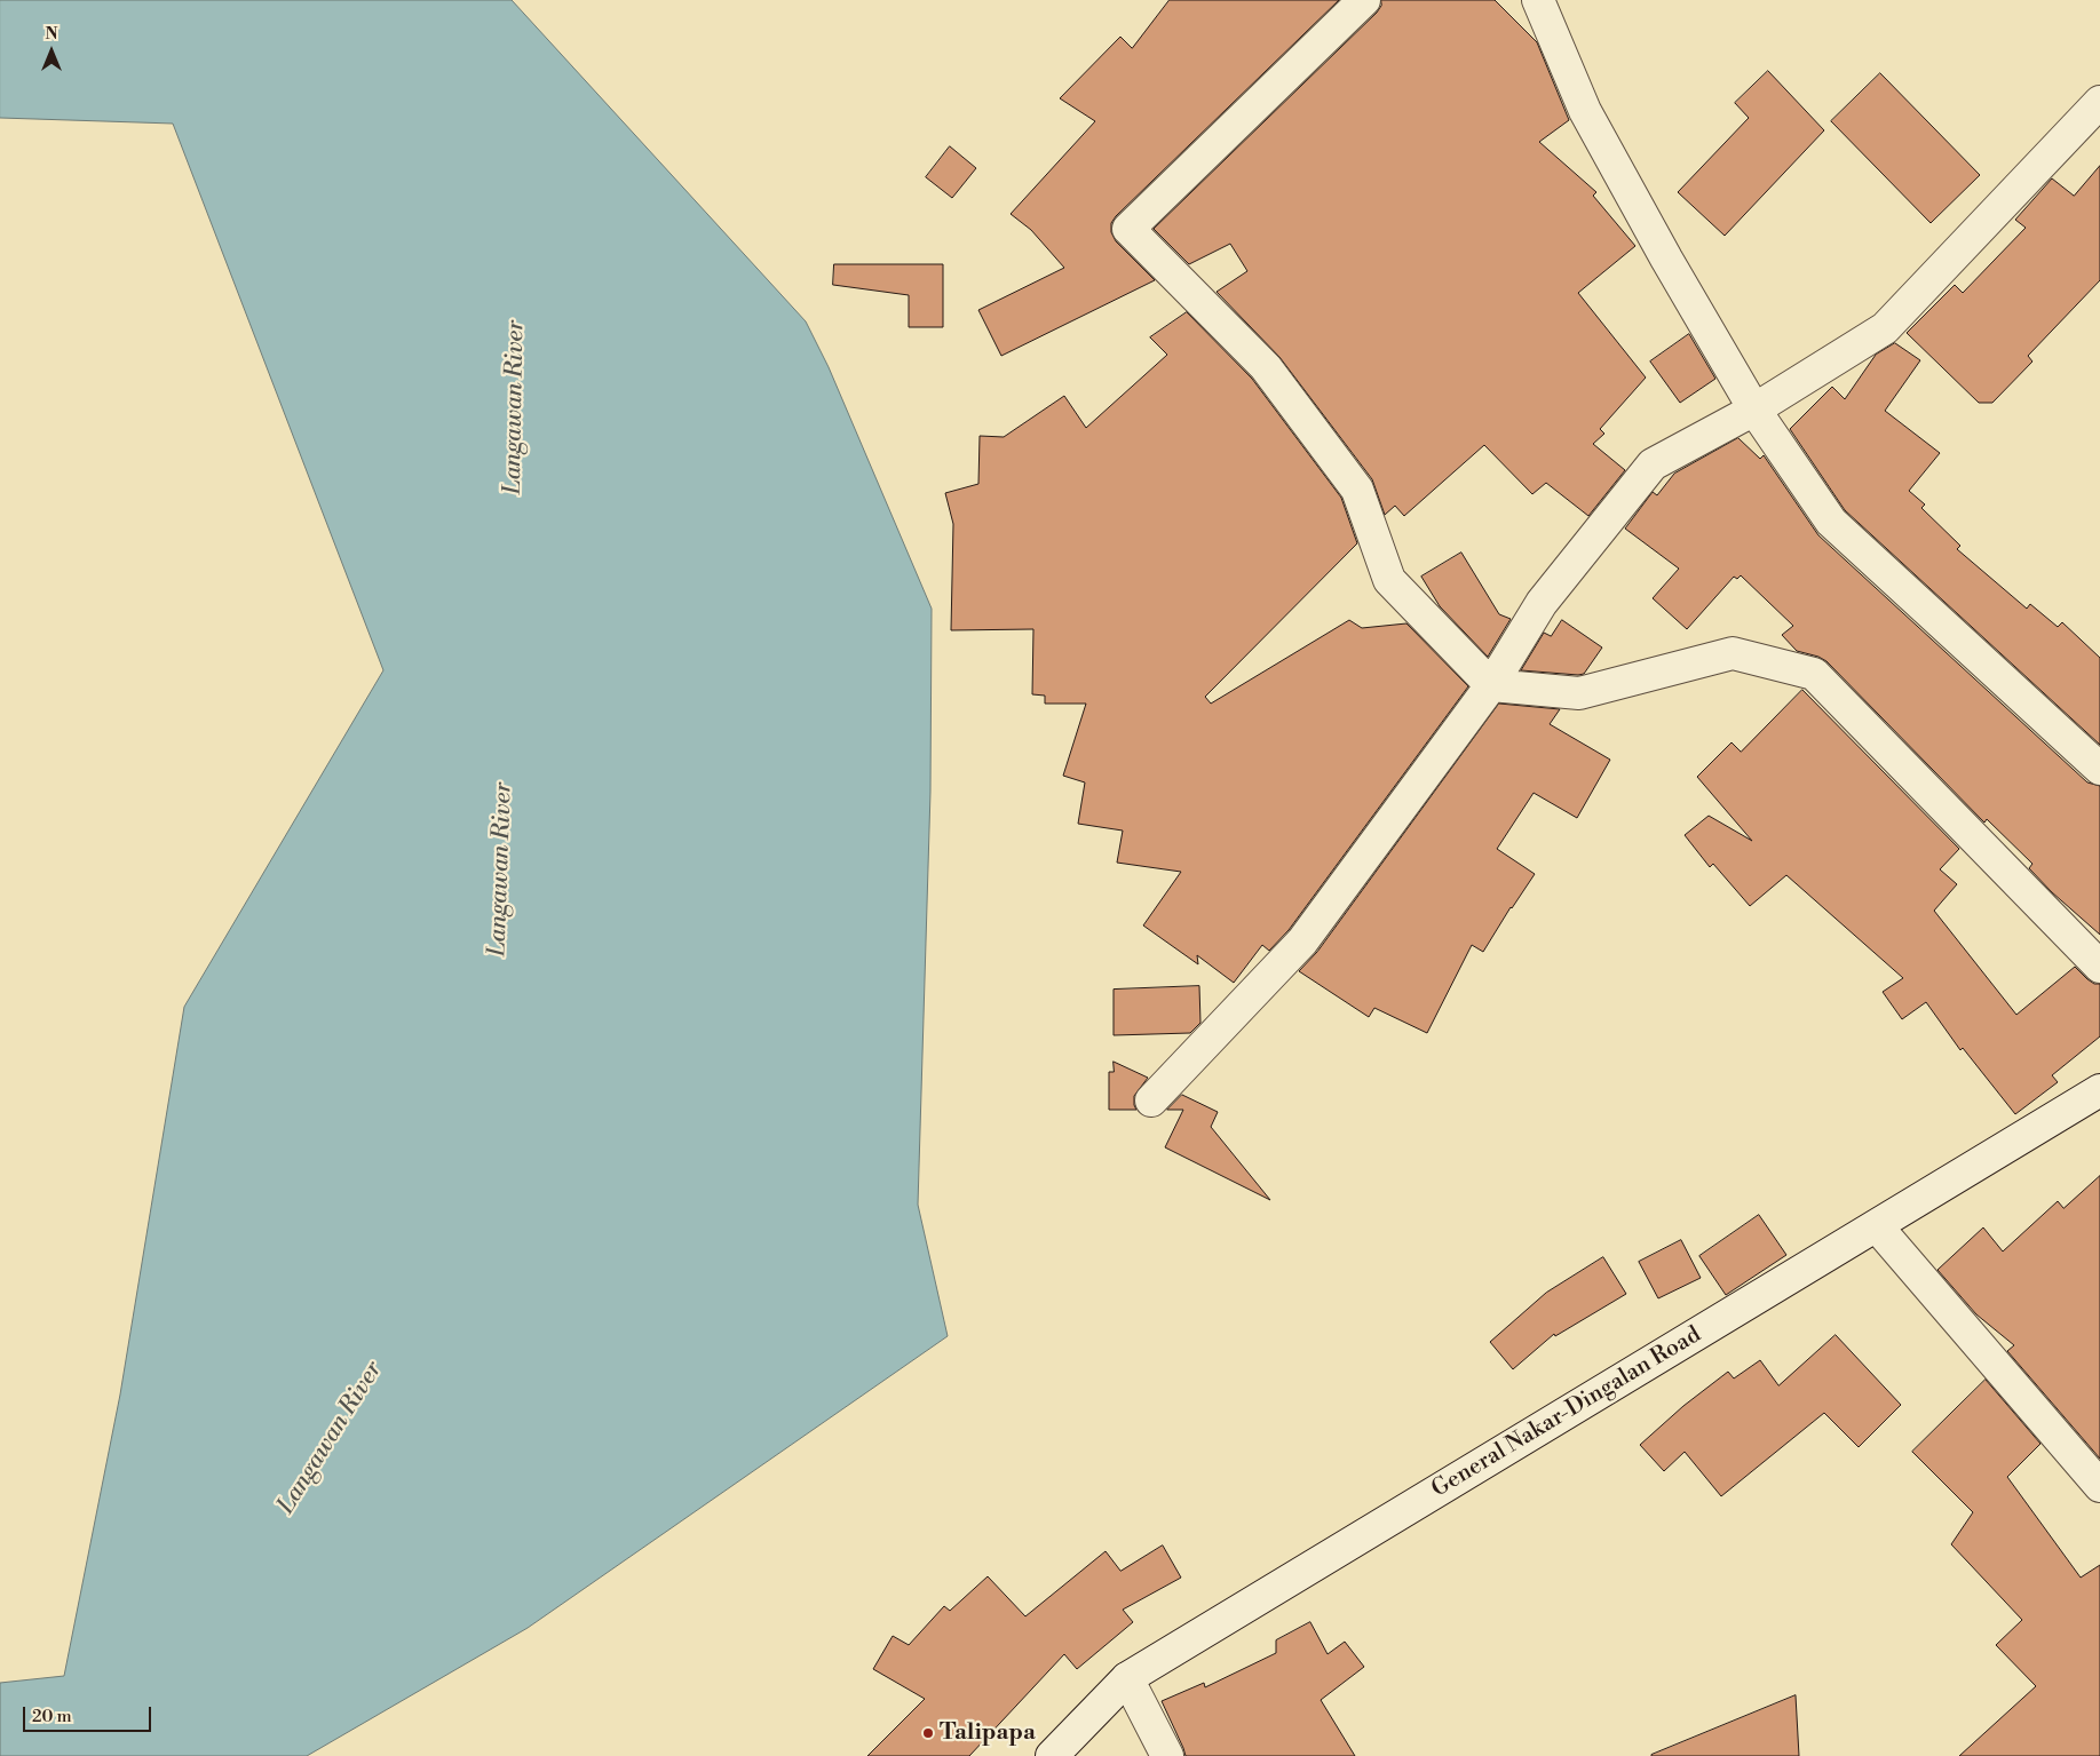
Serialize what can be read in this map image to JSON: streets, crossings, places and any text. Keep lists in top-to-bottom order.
{
  "streets": {
    "street": ["General Nakar-Dingalan Road"]
  },
  "water": ["Langawan River"],
  "places": ["Talipapa"],
  "scale_bar": "20 m",
  "north": "top"
}
